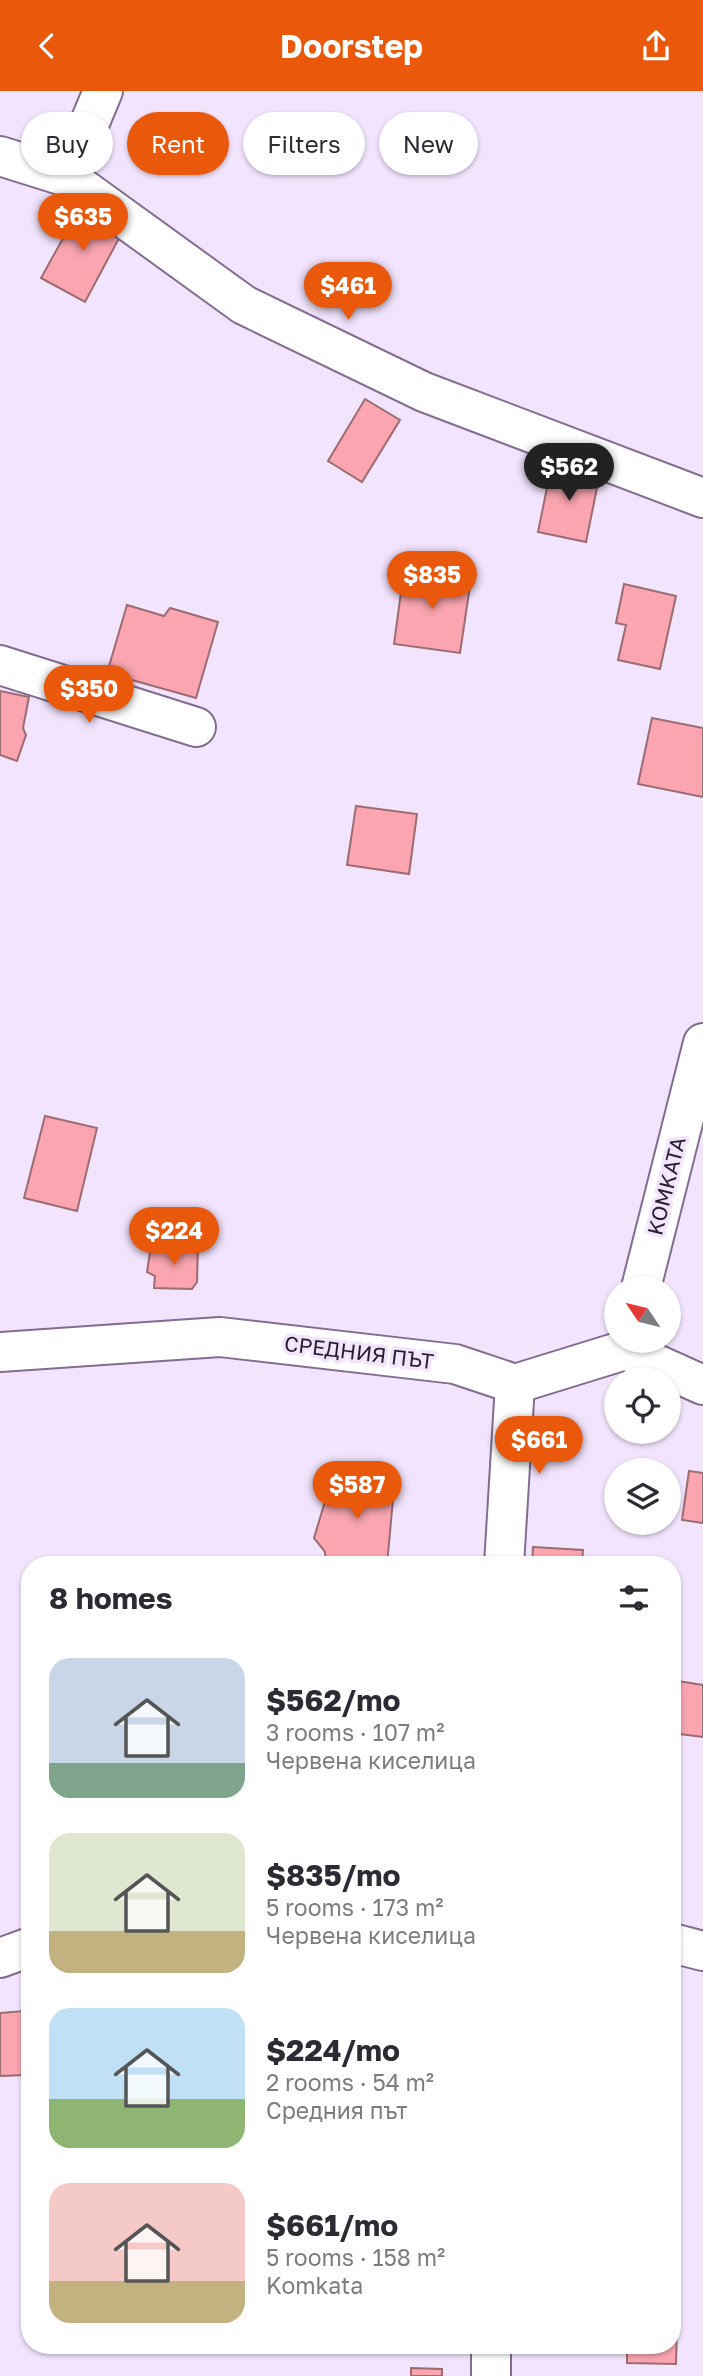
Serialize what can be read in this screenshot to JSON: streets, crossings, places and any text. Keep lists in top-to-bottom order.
{
  "streets": {
    "street": ["KOMKATA", "СРЕДНИЯ ПЪТ"]
  },
  "north": "top left",
  "page": {
    "header": "Doorstep",
    "chip": [
      "Buy",
      "Rent",
      "Filters",
      "New"
    ],
    "price": [
      "$635",
      "$461",
      "$562",
      "$835",
      "$350",
      "$224",
      "$661",
      "$587"
    ],
    "heading": "8 homes",
    "list": [
      {
        "name": "$562/mo",
        "note": "3 rooms · 107 m² · Червена киселица"
      },
      {
        "name": "$835/mo",
        "note": "5 rooms · 173 m² · Червена киселица"
      },
      {
        "name": "$224/mo",
        "note": "2 rooms · 54 m² · Средния път"
      },
      {
        "name": "$661/mo",
        "note": "5 rooms · 158 m² · Komkata"
      }
    ]
  }
}
